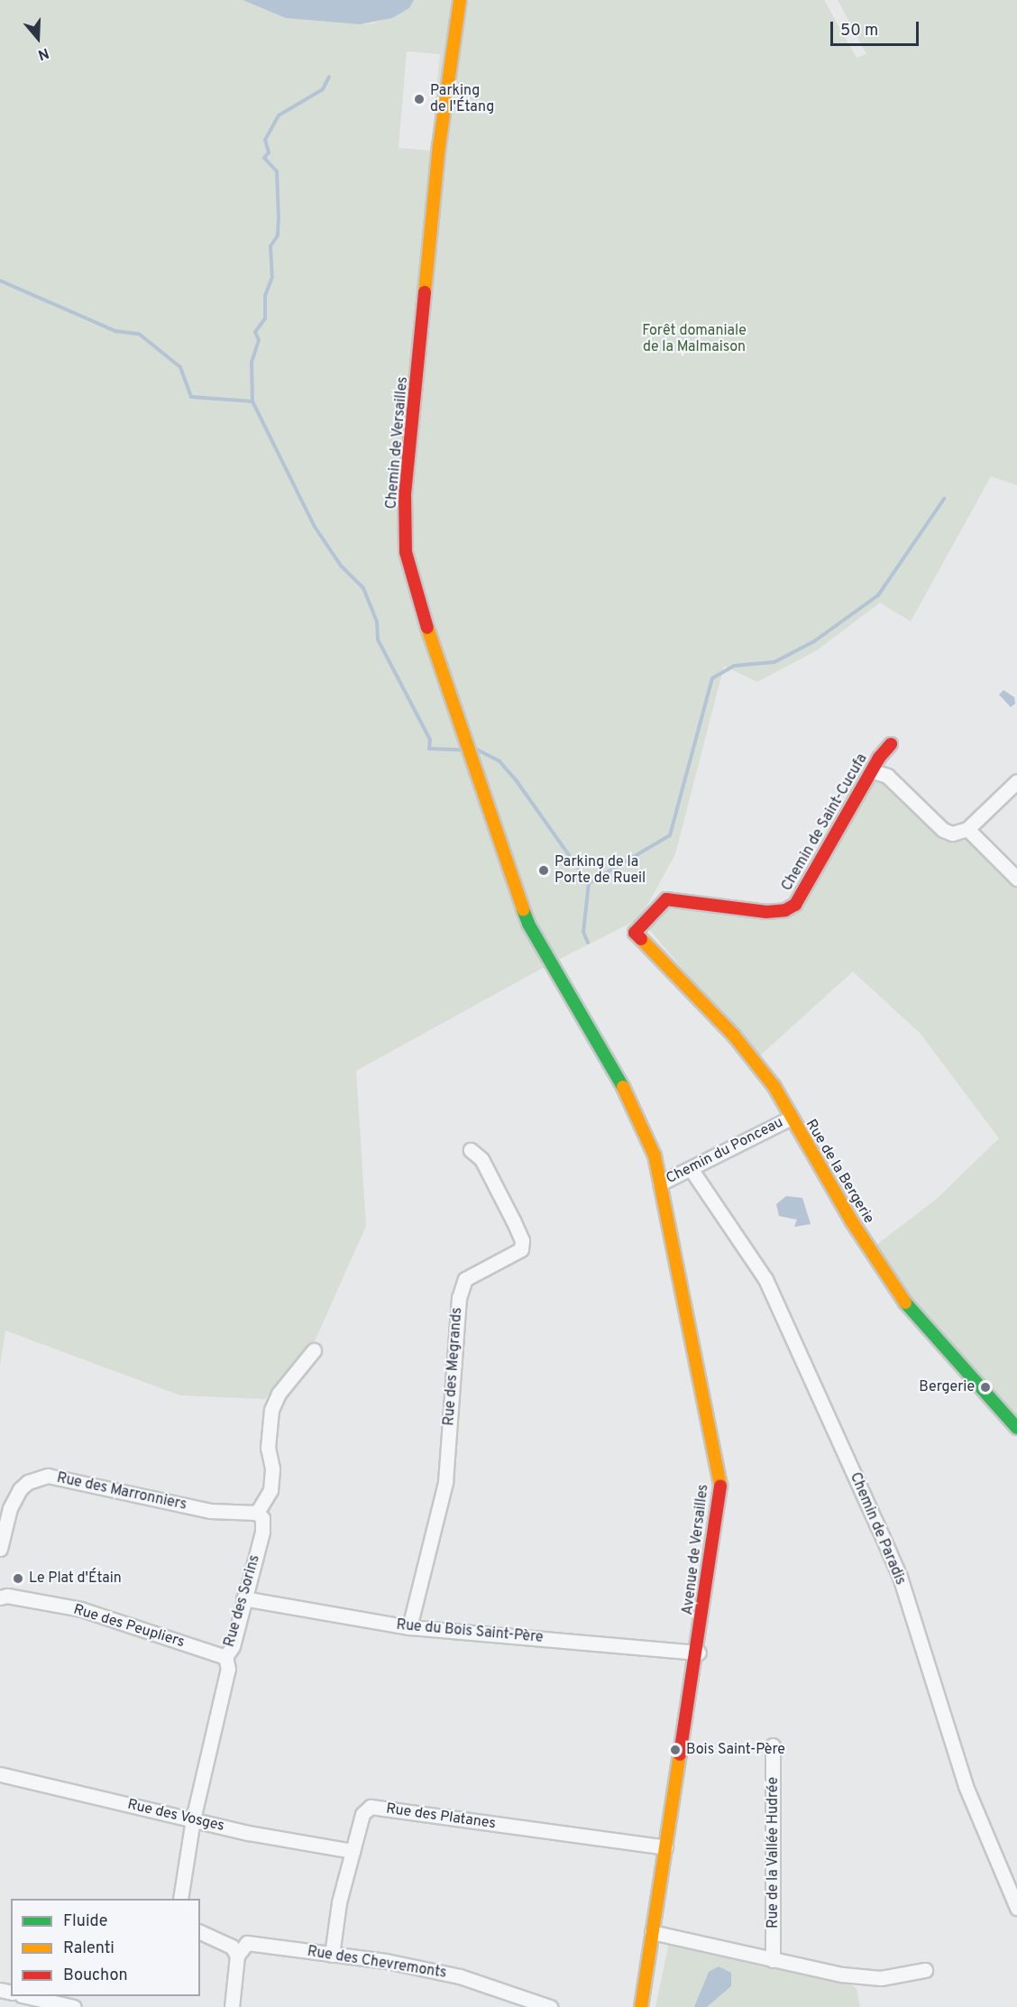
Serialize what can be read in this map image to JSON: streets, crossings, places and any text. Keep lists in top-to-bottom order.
{
  "streets": {
    "street": [
      "Chemin de Versailles",
      "Chemin de Saint-Cucufa",
      "Chemin du Ponceau",
      "Rue de la Bergerie",
      "Rue des Megrands",
      "Rue des Marronniers",
      "Chemin de Paradis",
      "Avenue de Versailles",
      "Rue des Sorins",
      "Rue des Peupliers",
      "Rue du Bois Saint-Père",
      "Rue des Vosges",
      "Rue des Platanes",
      "Rue de la Vallée Hudrée",
      "Rue des Chevremonts"
    ]
  },
  "crossings": [
    ["Chemin de Versailles", "Avenue de Versailles"],
    ["Chemin de Saint-Cucufa", "Rue de la Bergerie"],
    ["Chemin du Ponceau", "Rue de la Bergerie"],
    ["Chemin du Ponceau", "Chemin de Paradis"],
    ["Chemin du Ponceau", "Avenue de Versailles"],
    ["Rue des Megrands", "Rue du Bois Saint-Père"],
    ["Rue des Marronniers", "Rue des Sorins"],
    ["Avenue de Versailles", "Rue du Bois Saint-Père"],
    ["Avenue de Versailles", "Rue des Platanes"],
    ["Rue des Sorins", "Rue des Peupliers"],
    ["Rue des Sorins", "Rue du Bois Saint-Père"],
    ["Rue des Sorins", "Rue des Vosges"],
    ["Rue des Vosges", "Rue des Platanes"],
    ["Rue des Platanes", "Rue des Chevremonts"]
  ],
  "parks": ["Forêt domaniale de la Malmaison"],
  "places": [
    "Parking de l'Étang",
    "Parking de la Porte de Rueil",
    "Bergerie",
    "Le Plat d'Étain",
    "Bois Saint-Père"
  ],
  "legend": ["Fluide", "Ralenti", "Bouchon"],
  "scale_bar": "50 m",
  "north": "bottom"
}
